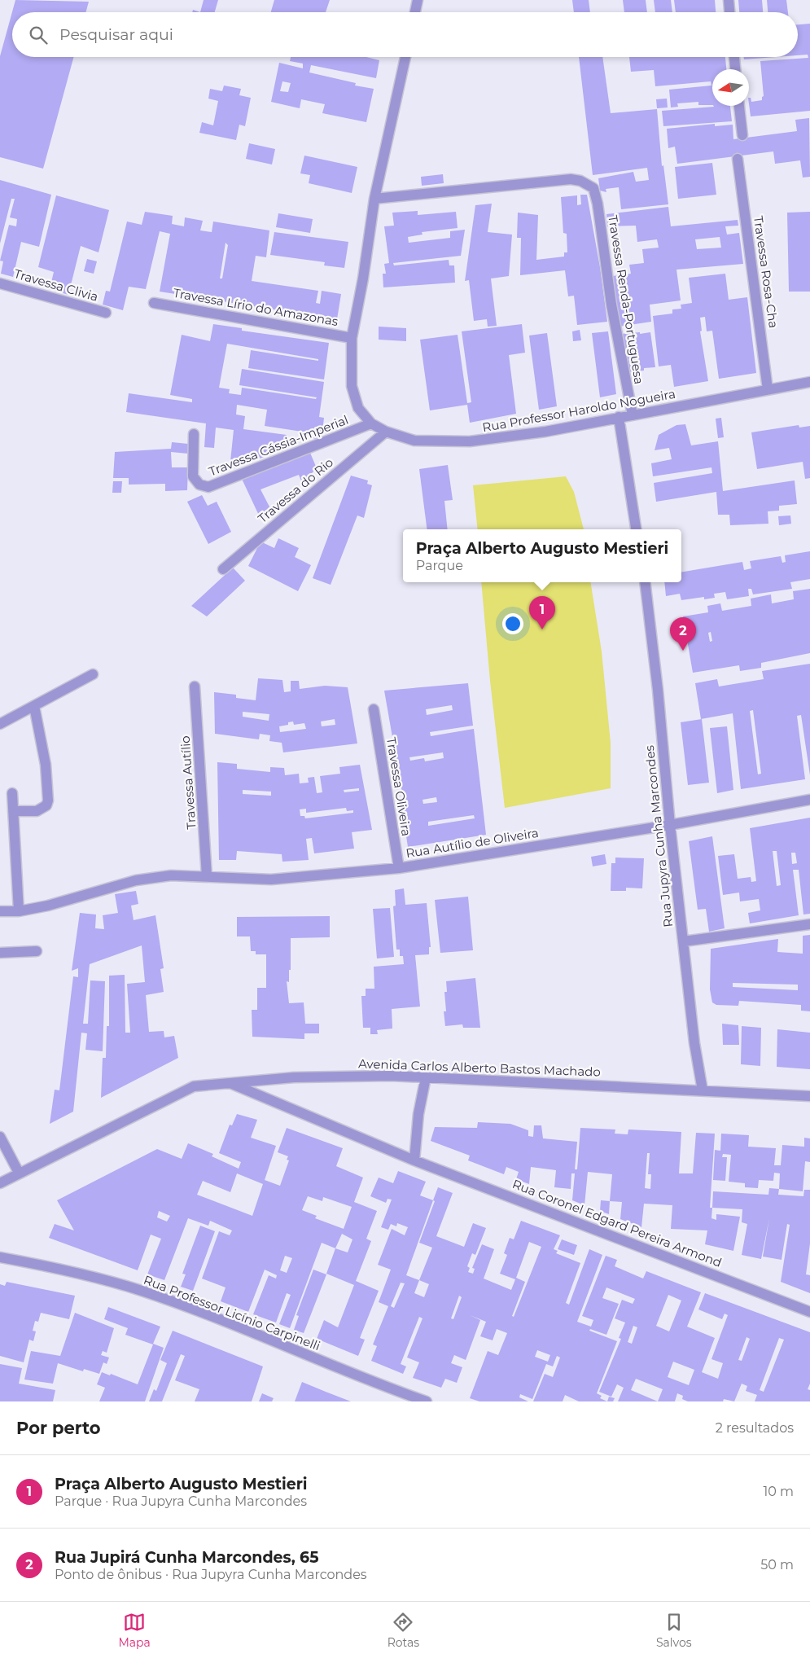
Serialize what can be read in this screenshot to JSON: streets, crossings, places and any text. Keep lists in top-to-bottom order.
{
  "streets": {
    "street": [
      "Travessa Rosa-Cha",
      "Travessa Clivia",
      "Travessa Renda-Portuguesa",
      "Travessa Lírio do Amazonas",
      "Rua Professor Haroldo Nogueira",
      "Travessa Cássia-Imperial",
      "Travessa do Rio",
      "Travessa Autílio",
      "Travessa Oliveira",
      "Rua Jupyra Cunha Marcondes",
      "Rua Autílio de Oliveira",
      "Avenida Carlos Alberto Bastos Machado",
      "Rua Coronel Edgard Pereira Armond",
      "Rua Professor Licínio Carpinelli"
    ]
  },
  "crossings": [
    ["Travessa Rosa-Cha", "Rua Professor Haroldo Nogueira"],
    ["Travessa Renda-Portuguesa", "Rua Professor Haroldo Nogueira"],
    ["Travessa Lírio do Amazonas", "Rua Professor Haroldo Nogueira"],
    ["Rua Professor Haroldo Nogueira", "Travessa Cássia-Imperial"],
    ["Rua Professor Haroldo Nogueira", "Travessa do Rio"],
    ["Travessa Autílio", "Rua Autílio de Oliveira"],
    ["Travessa Oliveira", "Rua Autílio de Oliveira"],
    ["Rua Jupyra Cunha Marcondes", "Rua Autílio de Oliveira"],
    ["Rua Jupyra Cunha Marcondes", "Avenida Carlos Alberto Bastos Machado"],
    ["Avenida Carlos Alberto Bastos Machado", "Rua Coronel Edgard Pereira Armond"]
  ],
  "north": "left",
  "page": {
    "search": "Pesquisar aqui",
    "popup": ["Praça Alberto Augusto Mestieri", "Parque"],
    "pins": ["1", "2"],
    "heading": ["Por perto", "2 resultados"],
    "list": [
      {
        "mark": "1",
        "name": "Praça Alberto Augusto Mestieri",
        "note": "Parque · Rua Jupyra Cunha Marcondes",
        "value": "10 m"
      },
      {
        "mark": "2",
        "name": "Rua Jupirá Cunha Marcondes, 65",
        "note": "Ponto de ônibus · Rua Jupyra Cunha Marcondes",
        "value": "50 m"
      }
    ],
    "nav": ["Mapa", "Rotas", "Salvos"]
  }
}
